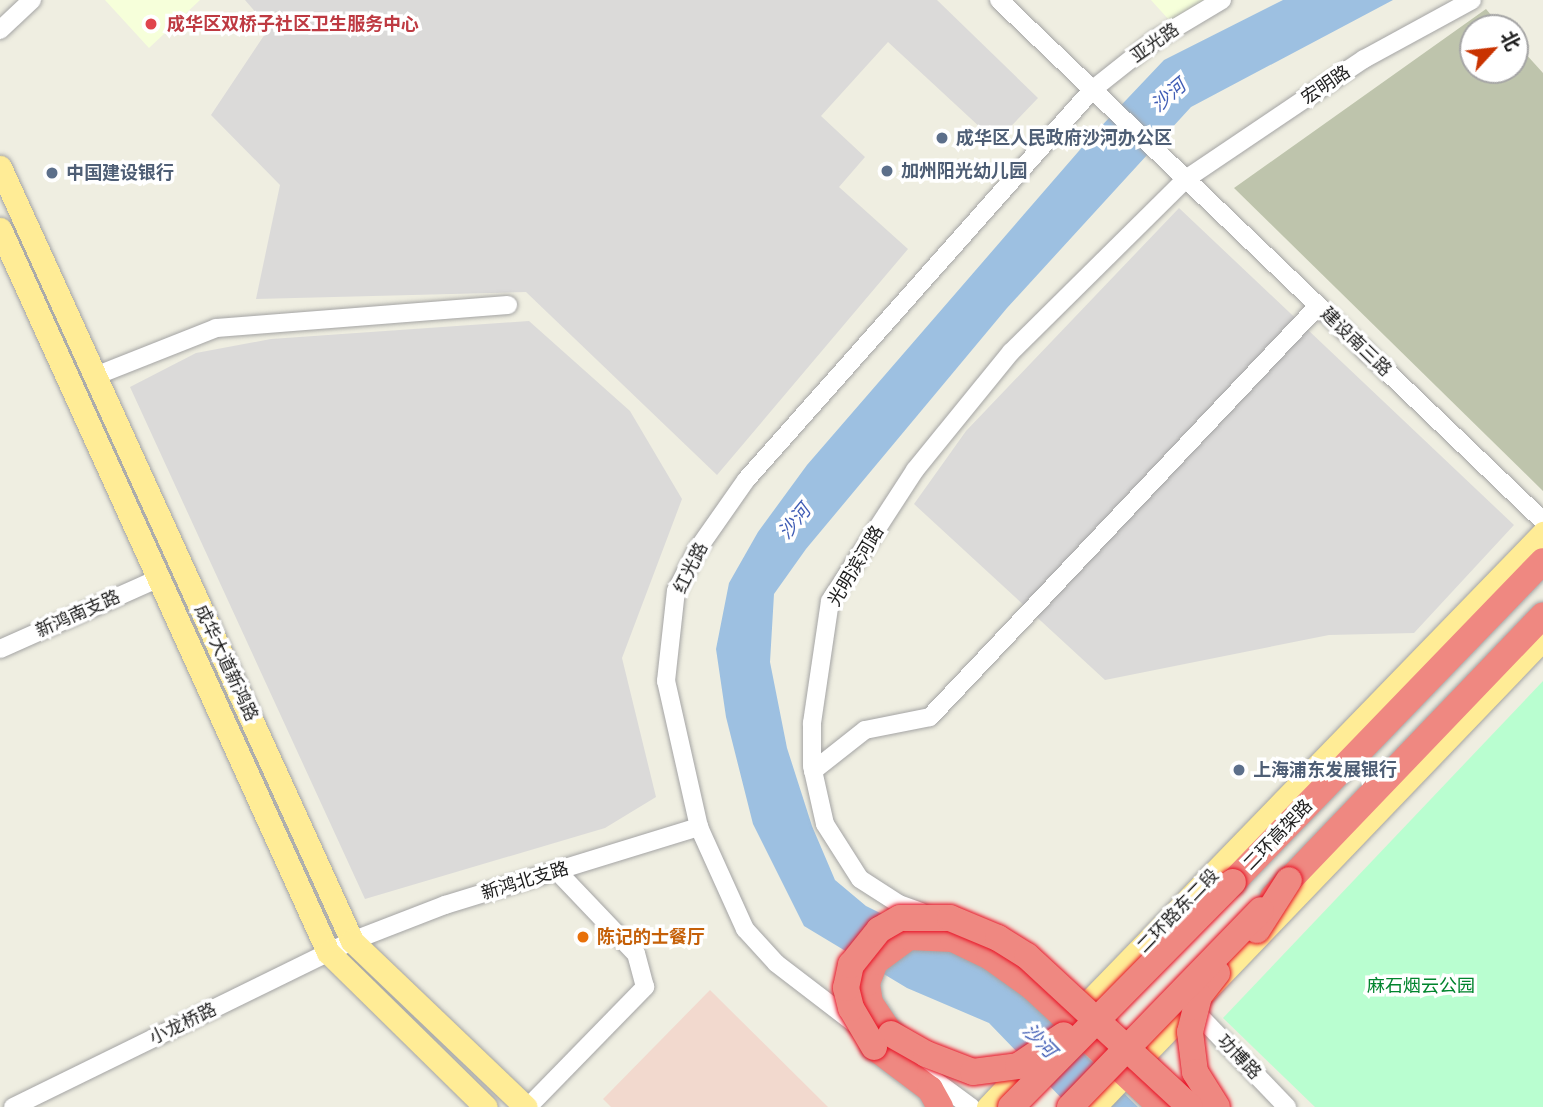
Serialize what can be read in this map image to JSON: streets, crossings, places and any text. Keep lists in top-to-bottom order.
{
  "streets": {
    "highway": ["二环高架路"],
    "main road": ["成华大道新鸿路", "二环路东二段"],
    "street": [
      "亚光路",
      "宏明路",
      "建设南三路",
      "光明滨河路",
      "红光路",
      "新鸿南支路",
      "新鸿北支路",
      "小龙桥路",
      "功博路"
    ]
  },
  "crossings": [
    ["亚光路", "建设南三路"],
    ["亚光路", "红光路"],
    ["宏明路", "建设南三路"],
    ["宏明路", "光明滨河路"],
    ["建设南三路", "光明滨河路"],
    ["建设南三路", "红光路"],
    ["光明滨河路", "二环路东二段"],
    ["红光路", "新鸿北支路"],
    ["新鸿南支路", "成华大道新鸿路"],
    ["成华大道新鸿路", "新鸿北支路"],
    ["成华大道新鸿路", "小龙桥路"],
    ["新鸿北支路", "小龙桥路"]
  ],
  "water": ["沙河"],
  "parks": ["麻石烟云公园"],
  "places": [
    "成华区双桥子社区卫生服务中心",
    "成华区人民政府沙河办公区",
    "加州阳光幼儿园",
    "中国建设银行",
    "上海浦东发展银行",
    "陈记的士餐厅"
  ],
  "north": "top right"
}
